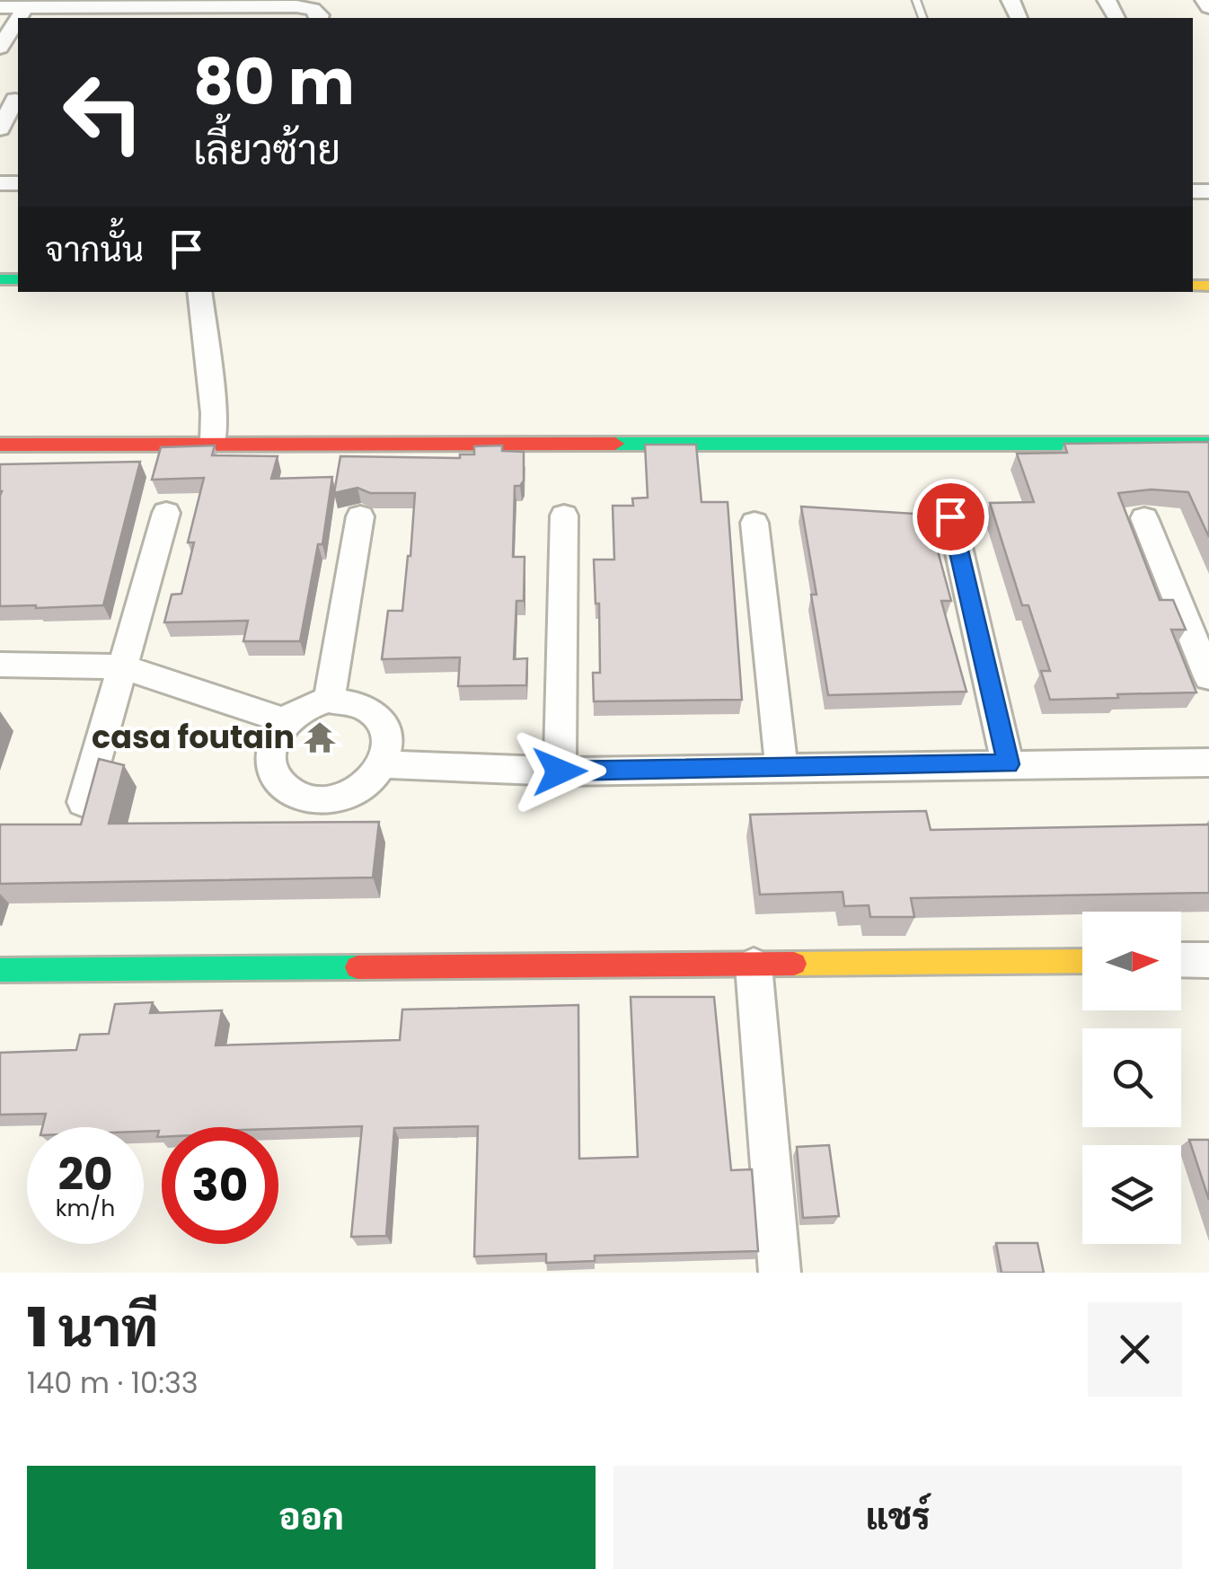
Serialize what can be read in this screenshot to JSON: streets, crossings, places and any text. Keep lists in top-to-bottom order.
{
  "places": {
    "temple": ["casa foutain"]
  },
  "north": "right",
  "page": {
    "turn": ["80 m", "เลี้ยวซ้าย"],
    "then": "จากนั้น",
    "speed": "20 km/h",
    "limit": "30",
    "heading": ["1 นาที", "140 m · 10:33"],
    "buttons": ["ออก", "แชร์"]
  }
}
